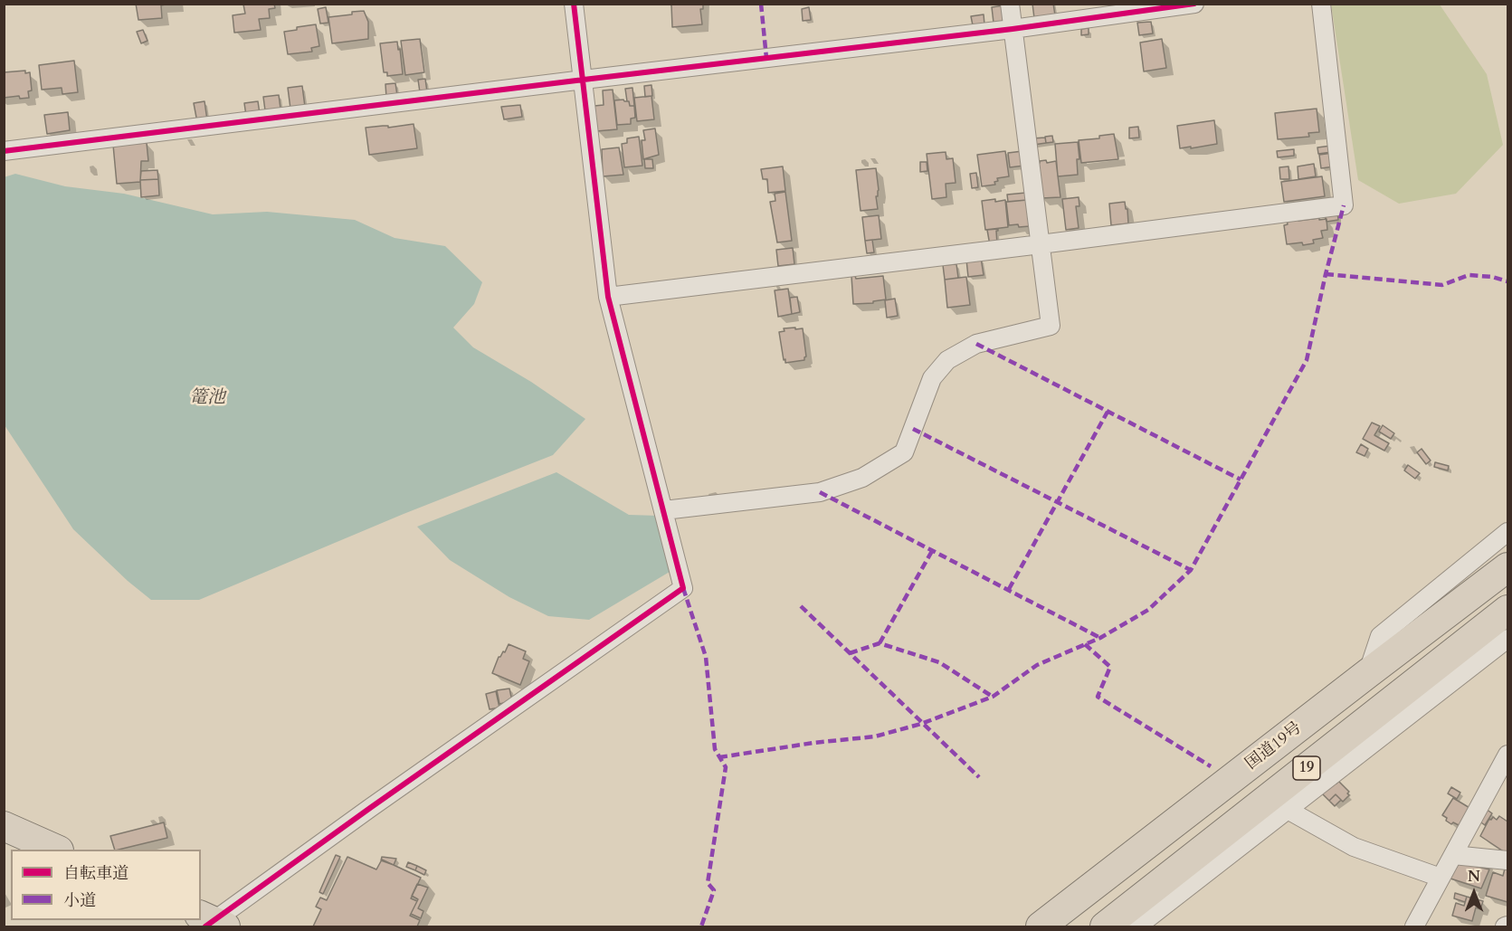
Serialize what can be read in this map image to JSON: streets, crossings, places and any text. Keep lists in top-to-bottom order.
{
  "streets": {
    "highway": ["国道19号", "19"]
  },
  "water": ["篭池"],
  "legend": ["自転車道", "小道"],
  "north": "top"
}
